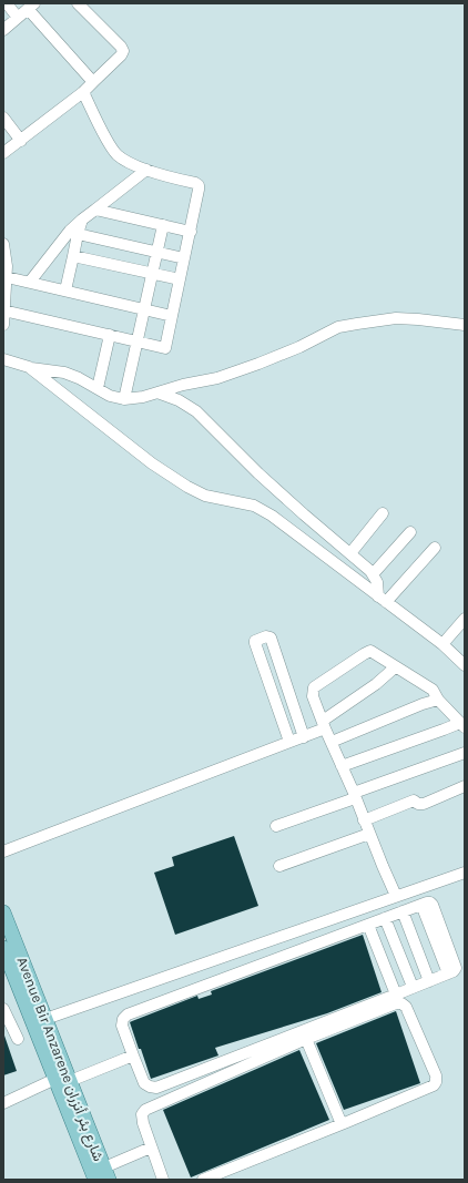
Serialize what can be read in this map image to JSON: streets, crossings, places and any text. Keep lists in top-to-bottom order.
{
  "streets": {
    "main road": ["Avenue Bir Anzarene شارع بئر أنزران"]
  }
}
